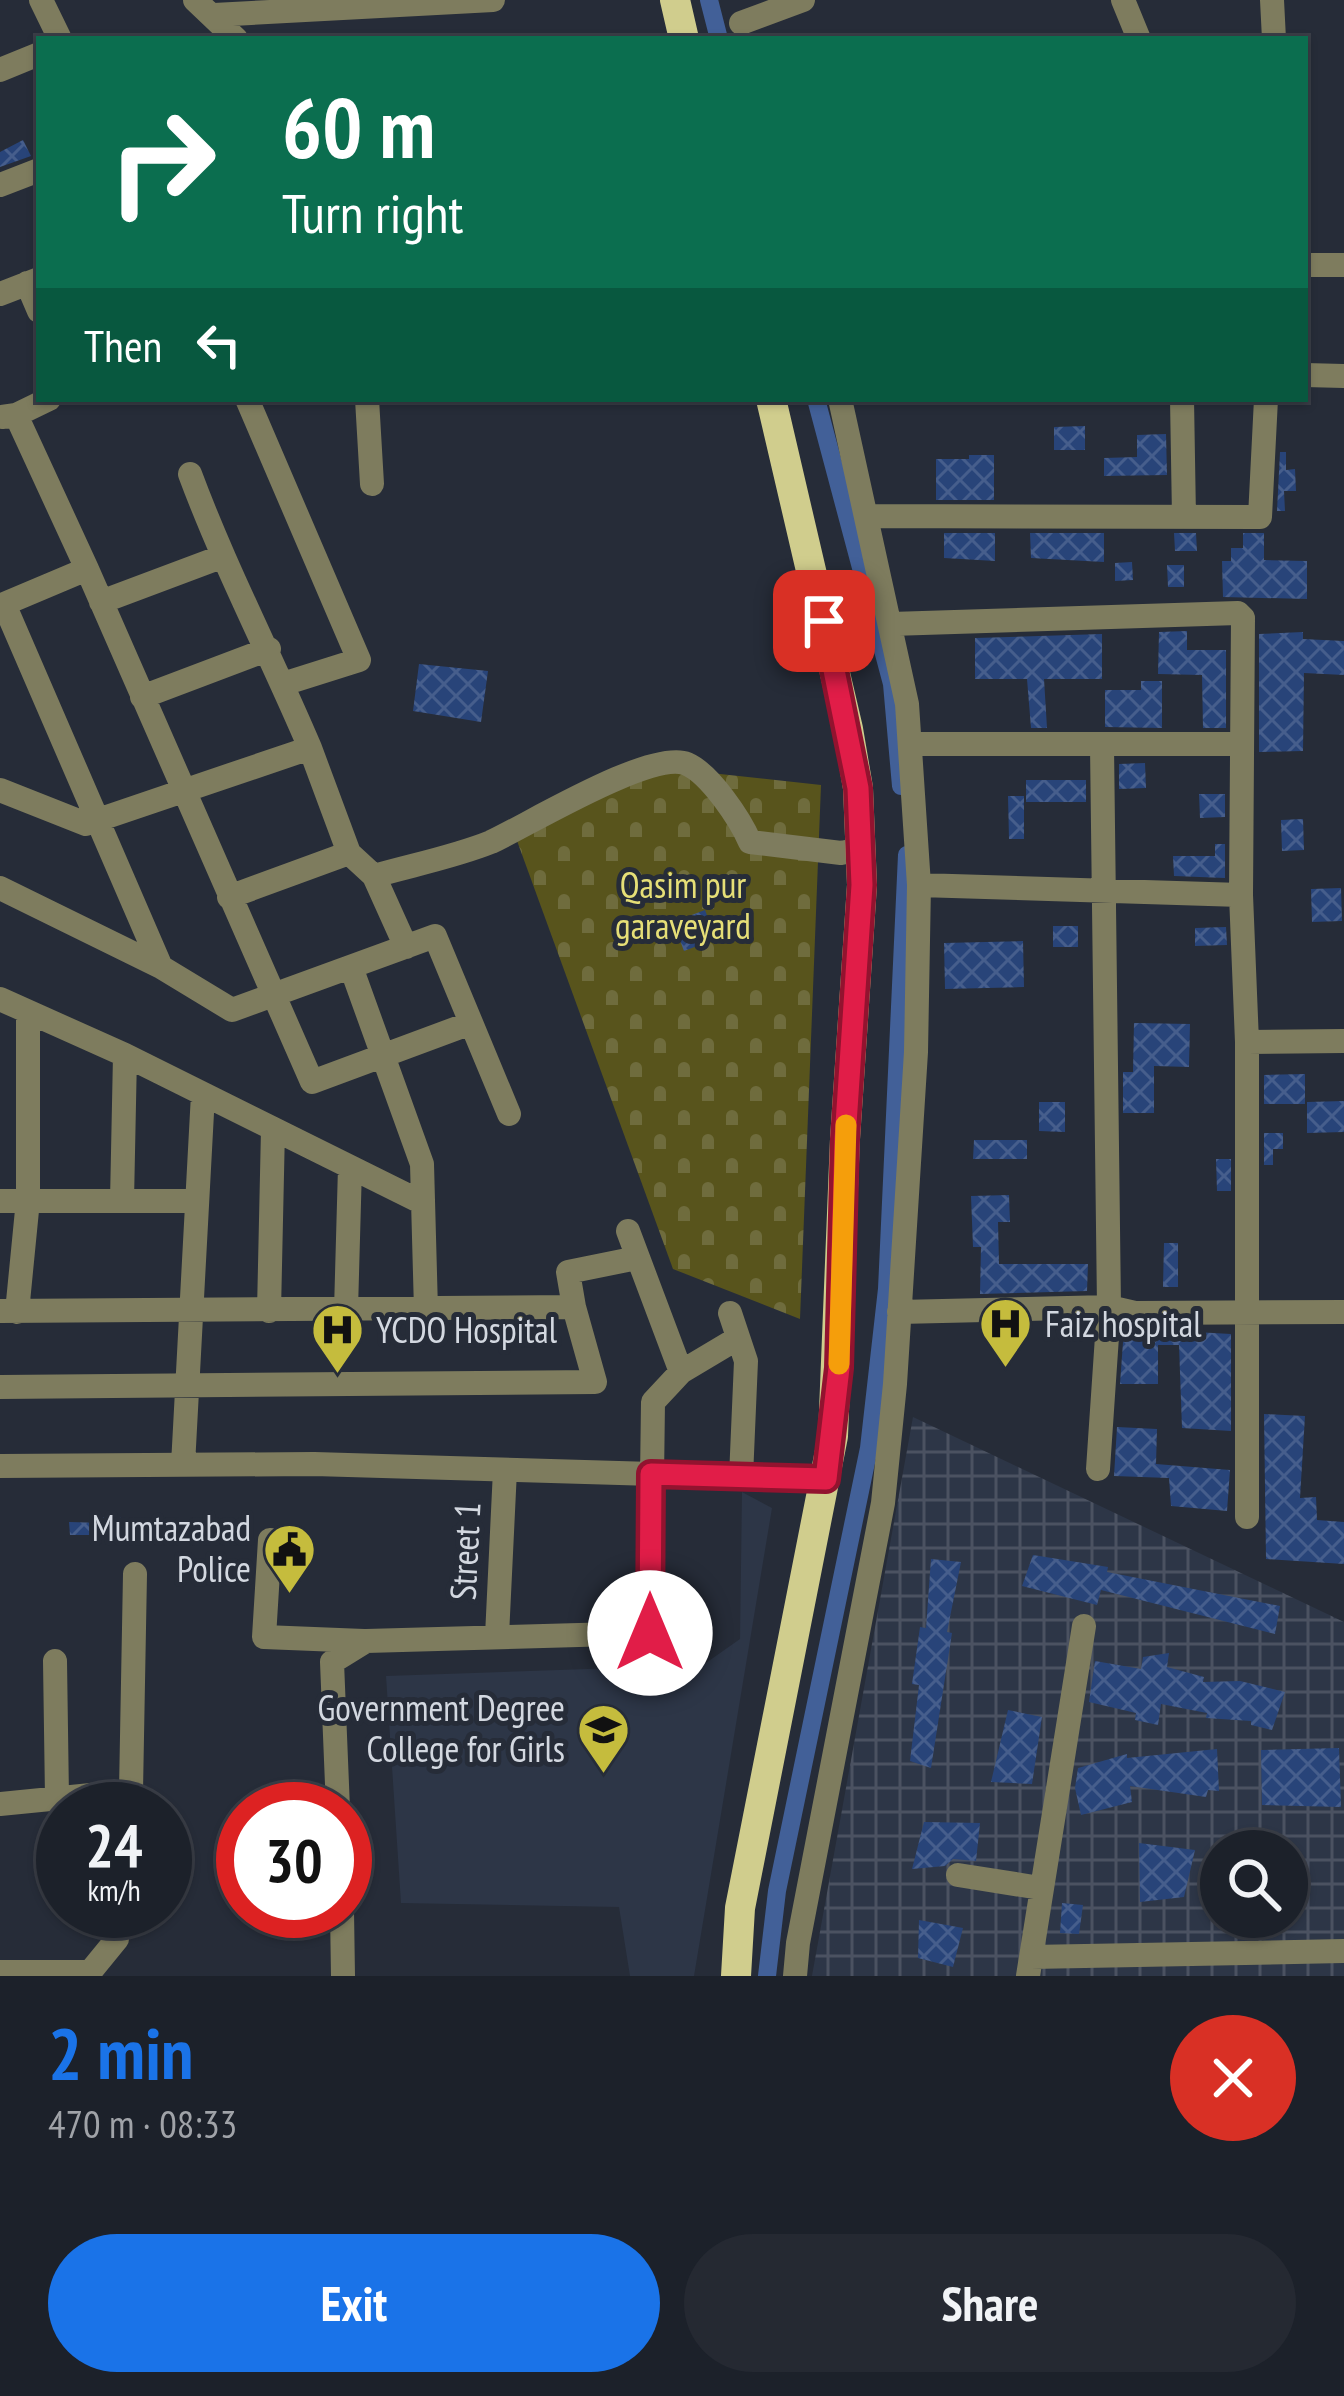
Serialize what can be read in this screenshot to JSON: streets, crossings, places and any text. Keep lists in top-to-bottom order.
{
  "streets": {
    "street": ["Street 1"]
  },
  "parks": ["Qasim pur garaveyard"],
  "places": {
    "hospital": ["Faiz hospital", "YCDO Hospital"],
    "public building": ["Mumtazabad Police"],
    "school or university": ["Government Degree College for Girls"]
  },
  "page": {
    "turn": ["60 m", "Turn right"],
    "then": "Then",
    "speed": "24 km/h",
    "limit": "30",
    "heading": ["2 min", "470 m · 08:33"],
    "buttons": ["Exit", "Share"]
  }
}
